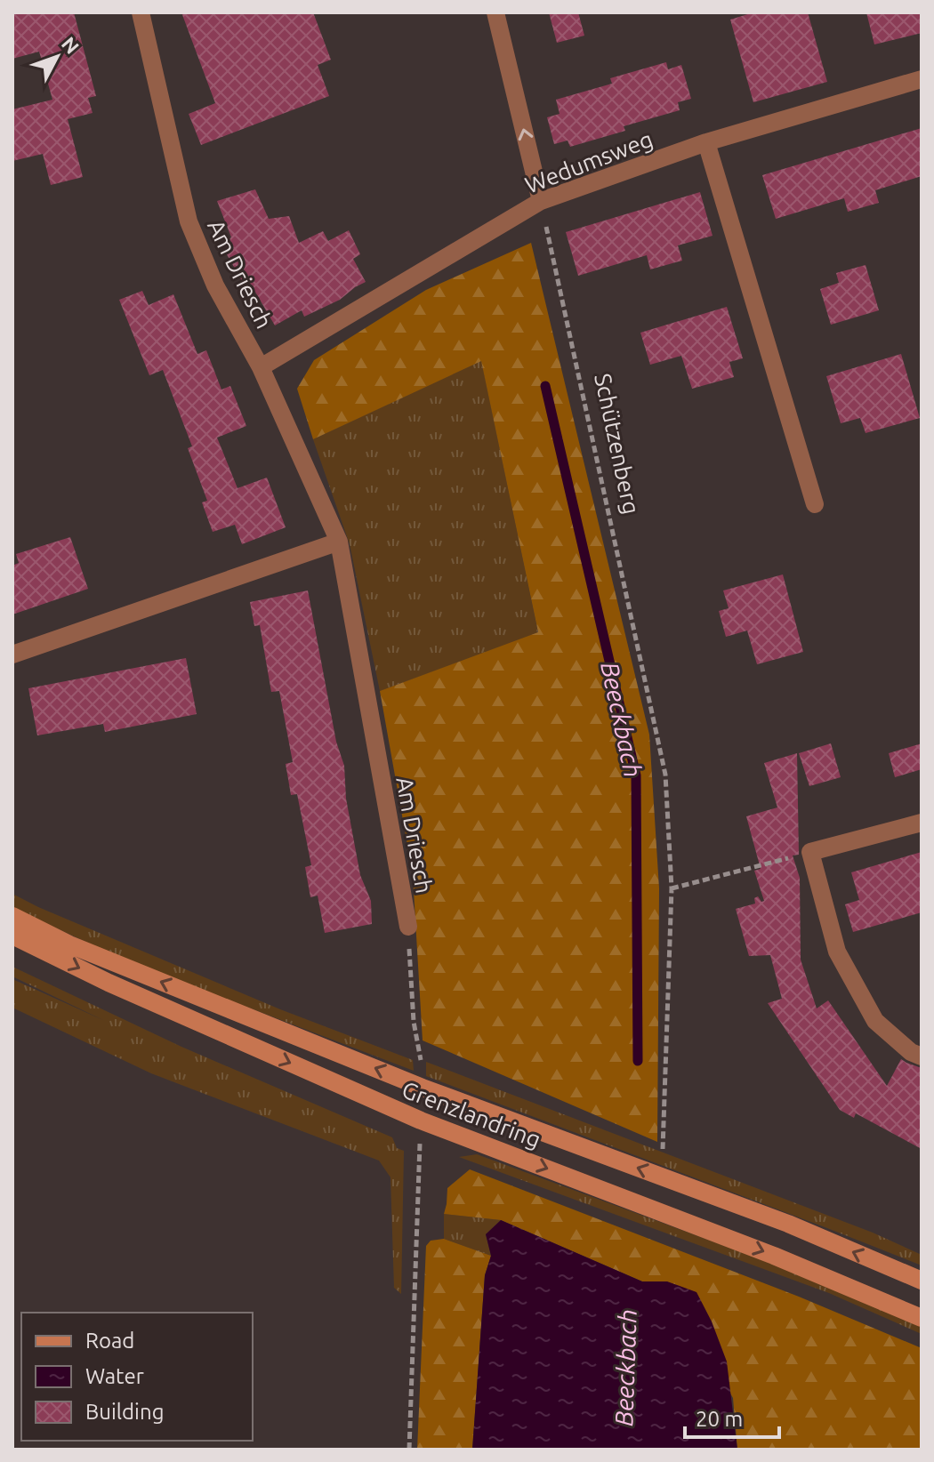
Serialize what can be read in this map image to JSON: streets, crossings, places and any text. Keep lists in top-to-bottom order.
{
  "streets": {
    "main road": ["Grenzlandring"],
    "street": ["Wedumsweg", "Am Driesch"],
    "path": ["Schützenberg"]
  },
  "crossings": [
    ["Wedumsweg", "Am Driesch"],
    ["Wedumsweg", "Schützenberg"]
  ],
  "water": ["Beeckbach"],
  "legend": ["Road", "Water", "Building"],
  "scale_bar": "20 m",
  "north": "top right"
}
